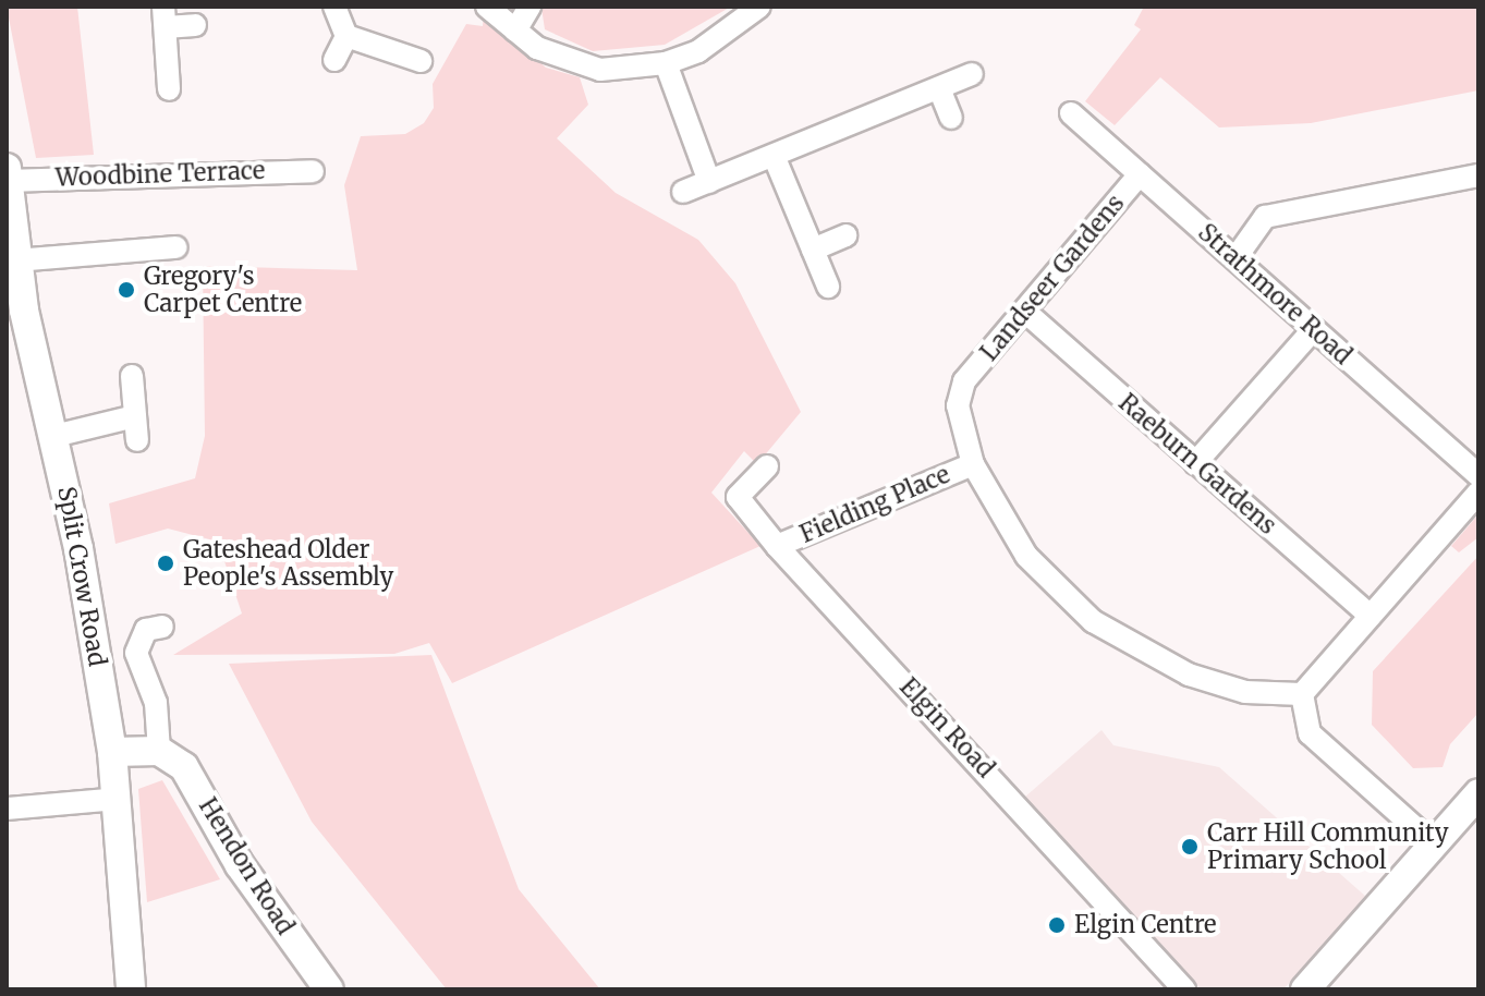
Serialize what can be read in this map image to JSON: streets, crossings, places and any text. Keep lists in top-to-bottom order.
{
  "streets": {
    "street": [
      "Woodbine Terrace",
      "Landseer Gardens",
      "Strathmore Road",
      "Raeburn Gardens",
      "Fielding Place",
      "Split Crow Road",
      "Elgin Road",
      "Hendon Road"
    ]
  },
  "crossings": [
    ["Woodbine Terrace", "Split Crow Road"],
    ["Landseer Gardens", "Strathmore Road"],
    ["Landseer Gardens", "Raeburn Gardens"],
    ["Landseer Gardens", "Fielding Place"],
    ["Fielding Place", "Elgin Road"]
  ],
  "places": [
    "Gregory's Carpet Centre",
    "Gateshead Older People's Assembly",
    "Carr Hill Community Primary School",
    "Elgin Centre"
  ]
}
